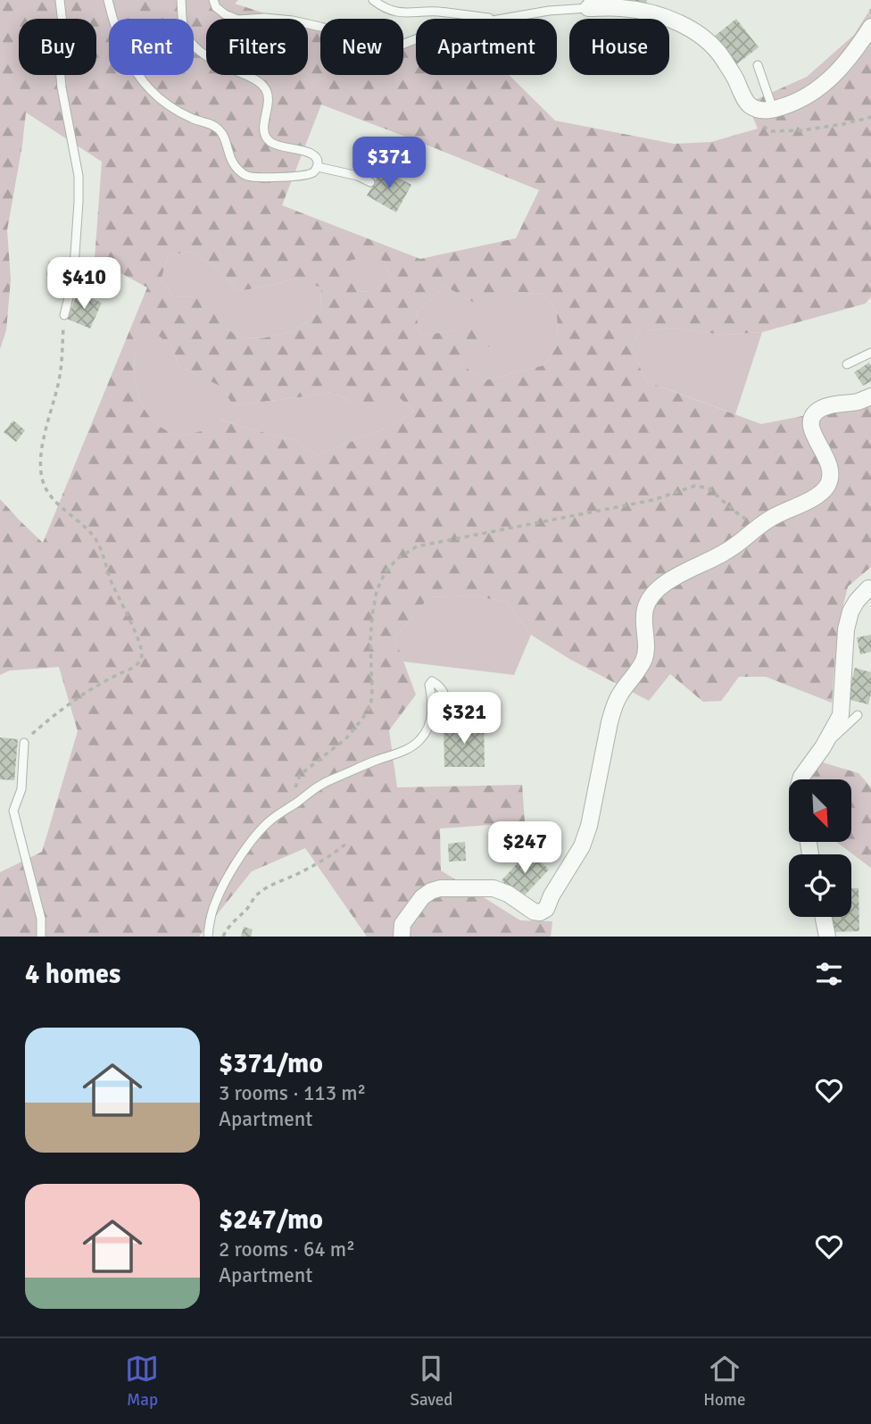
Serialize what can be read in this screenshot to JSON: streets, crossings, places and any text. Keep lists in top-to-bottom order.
{
  "north": "bottom right",
  "page": {
    "chip": [
      "Buy",
      "Rent",
      "Filters",
      "New",
      "Apartment",
      "House"
    ],
    "price": [
      "$371",
      "$410",
      "$321",
      "$247"
    ],
    "heading": "4 homes",
    "list": [
      {
        "name": "$371/mo",
        "note": "3 rooms · 113 m² · Apartment"
      },
      {
        "name": "$247/mo",
        "note": "2 rooms · 64 m² · Apartment"
      }
    ],
    "tabs": ["Map", "Saved", "Home"]
  }
}
